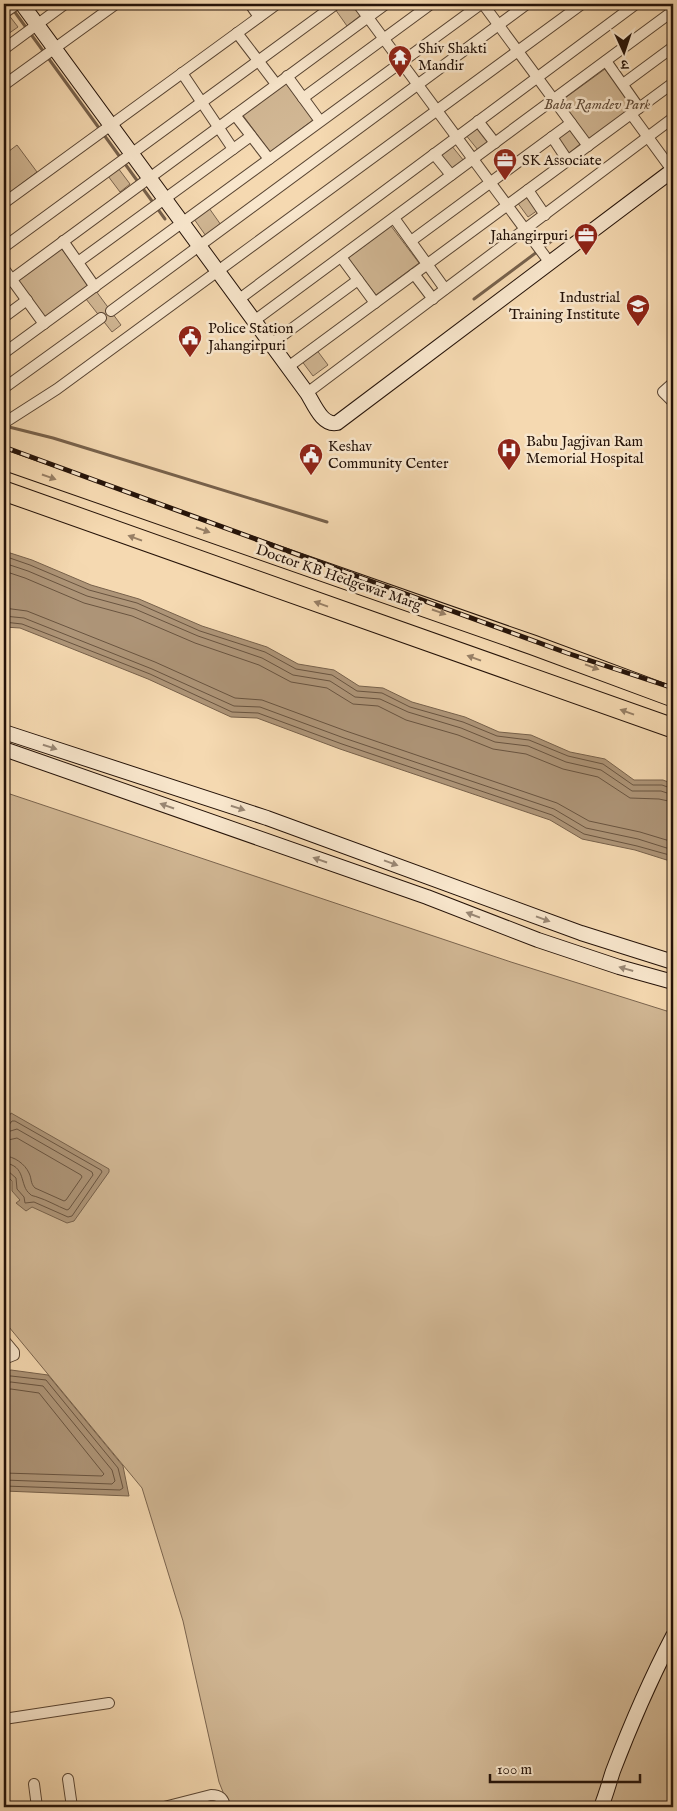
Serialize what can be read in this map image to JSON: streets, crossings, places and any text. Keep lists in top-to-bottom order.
{
  "streets": {
    "highway": ["Doctor KB Hedgewar Marg"]
  },
  "parks": ["Baba Ramdev Park"],
  "places": {
    "temple": ["Shiv Shakti Mandir"],
    "office": ["SK Associate", "Jahangirpuri"],
    "school or university": ["Industrial Training Institute"],
    "public building": ["Police Station Jahangirpuri", "Keshav Community Center"],
    "hospital": ["Babu Jagjivan Ram Memorial Hospital"]
  },
  "scale_bar": "100 m",
  "north": "bottom"
}
